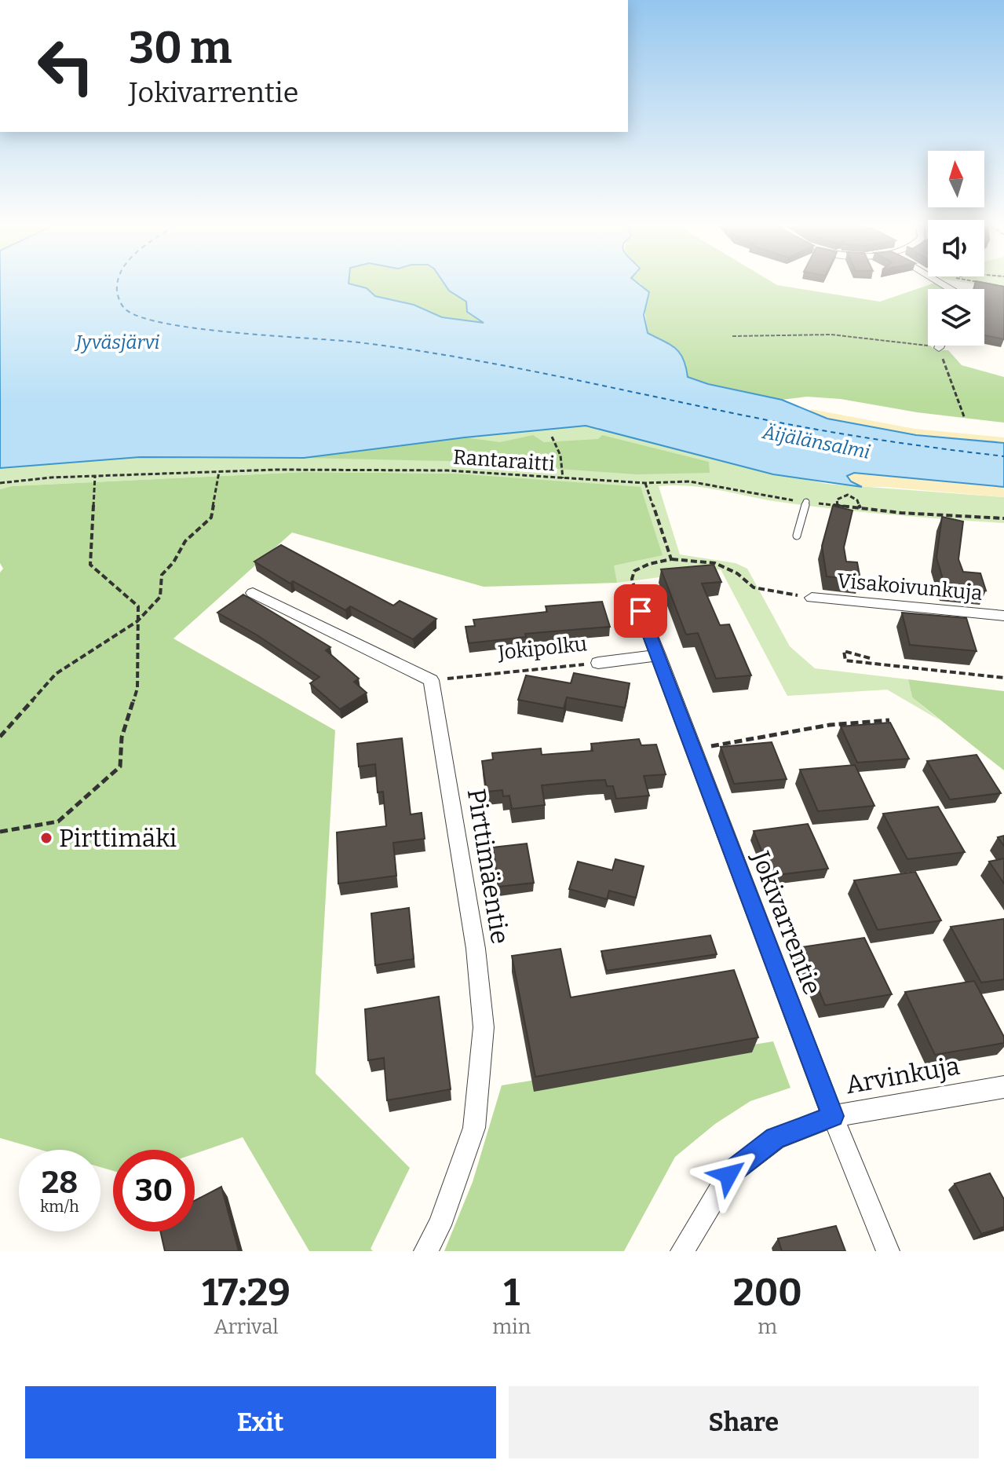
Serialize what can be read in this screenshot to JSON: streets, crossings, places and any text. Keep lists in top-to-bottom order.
{
  "streets": {
    "street": [
      "Visakoivunkuja",
      "Jokipolku",
      "Pirttimäentie",
      "Jokivarrentie",
      "Arvinkuja"
    ],
    "path": ["Rantaraitti"]
  },
  "crossings": [
    ["Jokipolku", "Pirttimäentie"],
    ["Jokipolku", "Jokivarrentie"],
    ["Jokivarrentie", "Arvinkuja"]
  ],
  "water": ["Jyväsjärvi", "Äijälänsalmi"],
  "places": ["Pirttimäki"],
  "north": "top",
  "page": {
    "turn": ["30 m", "Jokivarrentie"],
    "speed": "28 km/h",
    "limit": "30",
    "eta": [
      "17:29",
      "Arrival",
      "1",
      "min",
      "200",
      "m"
    ],
    "buttons": ["Exit", "Share"]
  }
}
